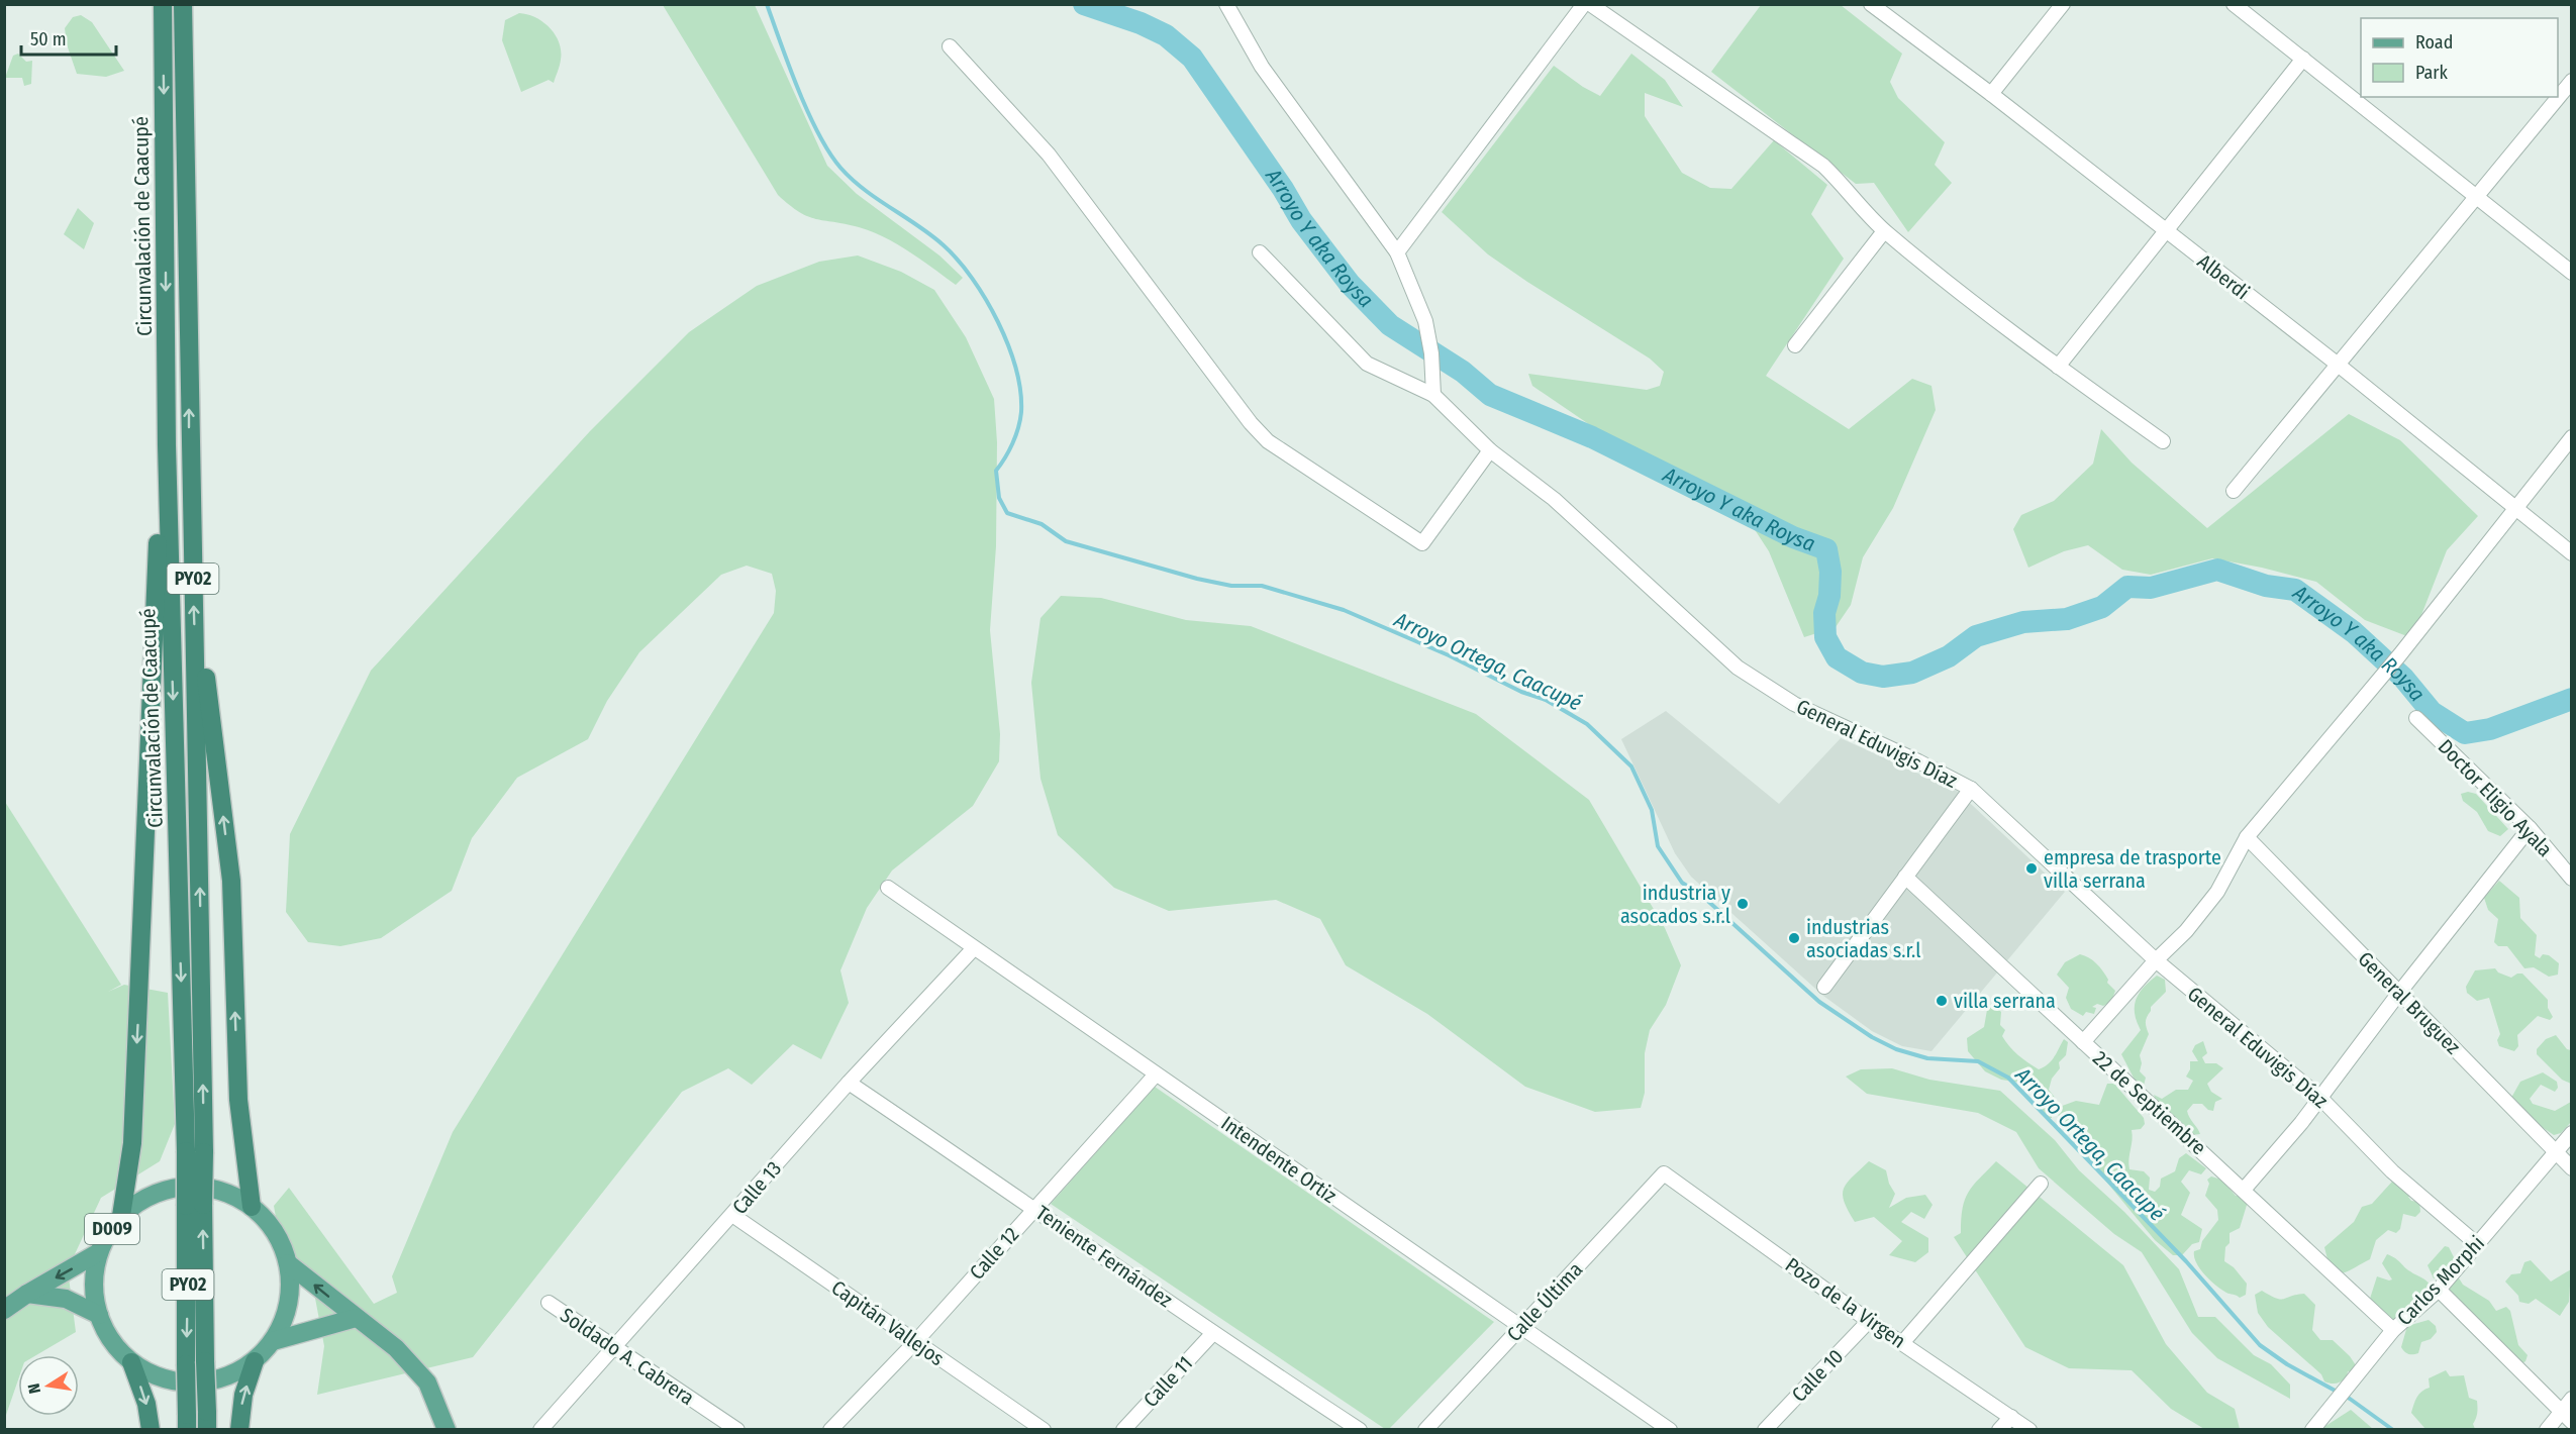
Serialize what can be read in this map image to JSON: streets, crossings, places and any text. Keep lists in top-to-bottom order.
{
  "streets": {
    "highway": ["Circunvalación de Caacupé", "PY02"],
    "main road": ["D009"],
    "street": [
      "Alberdi",
      "General Eduvigis Díaz",
      "Doctor Eligio Ayala",
      "General Bruguez",
      "22 de Septiembre",
      "Intendente Ortiz",
      "Calle 13",
      "Calle 12",
      "Teniente Fernández",
      "Carlos Morphi",
      "Calle Última",
      "Pozo de la Virgen",
      "Capitán Vallejos",
      "Soldado A. Cabrera",
      "Calle 10",
      "Calle 11"
    ]
  },
  "crossings": [
    ["General Eduvigis Díaz", "Carlos Morphi"],
    ["General Bruguez", "Carlos Morphi"],
    ["22 de Septiembre", "Carlos Morphi"],
    ["Intendente Ortiz", "Calle 13"],
    ["Intendente Ortiz", "Calle 12"],
    ["Intendente Ortiz", "Calle Última"],
    ["Calle 13", "Teniente Fernández"],
    ["Calle 13", "Capitán Vallejos"],
    ["Calle 13", "Soldado A. Cabrera"],
    ["Calle 12", "Teniente Fernández"],
    ["Calle 12", "Capitán Vallejos"],
    ["Teniente Fernández", "Calle 11"],
    ["Calle Última", "Pozo de la Virgen"],
    ["Pozo de la Virgen", "Calle 10"]
  ],
  "water": ["Arroyo Y aka Roysa", "Arroyo Ortega, Caacupé"],
  "places": [
    "empresa de trasporte villa serrana",
    "industria y asocados s.r.l",
    "industrias asociadas s.r.l",
    "villa serrana"
  ],
  "legend": ["Road", "Park"],
  "scale_bar": "50 m",
  "north": "left"
}
